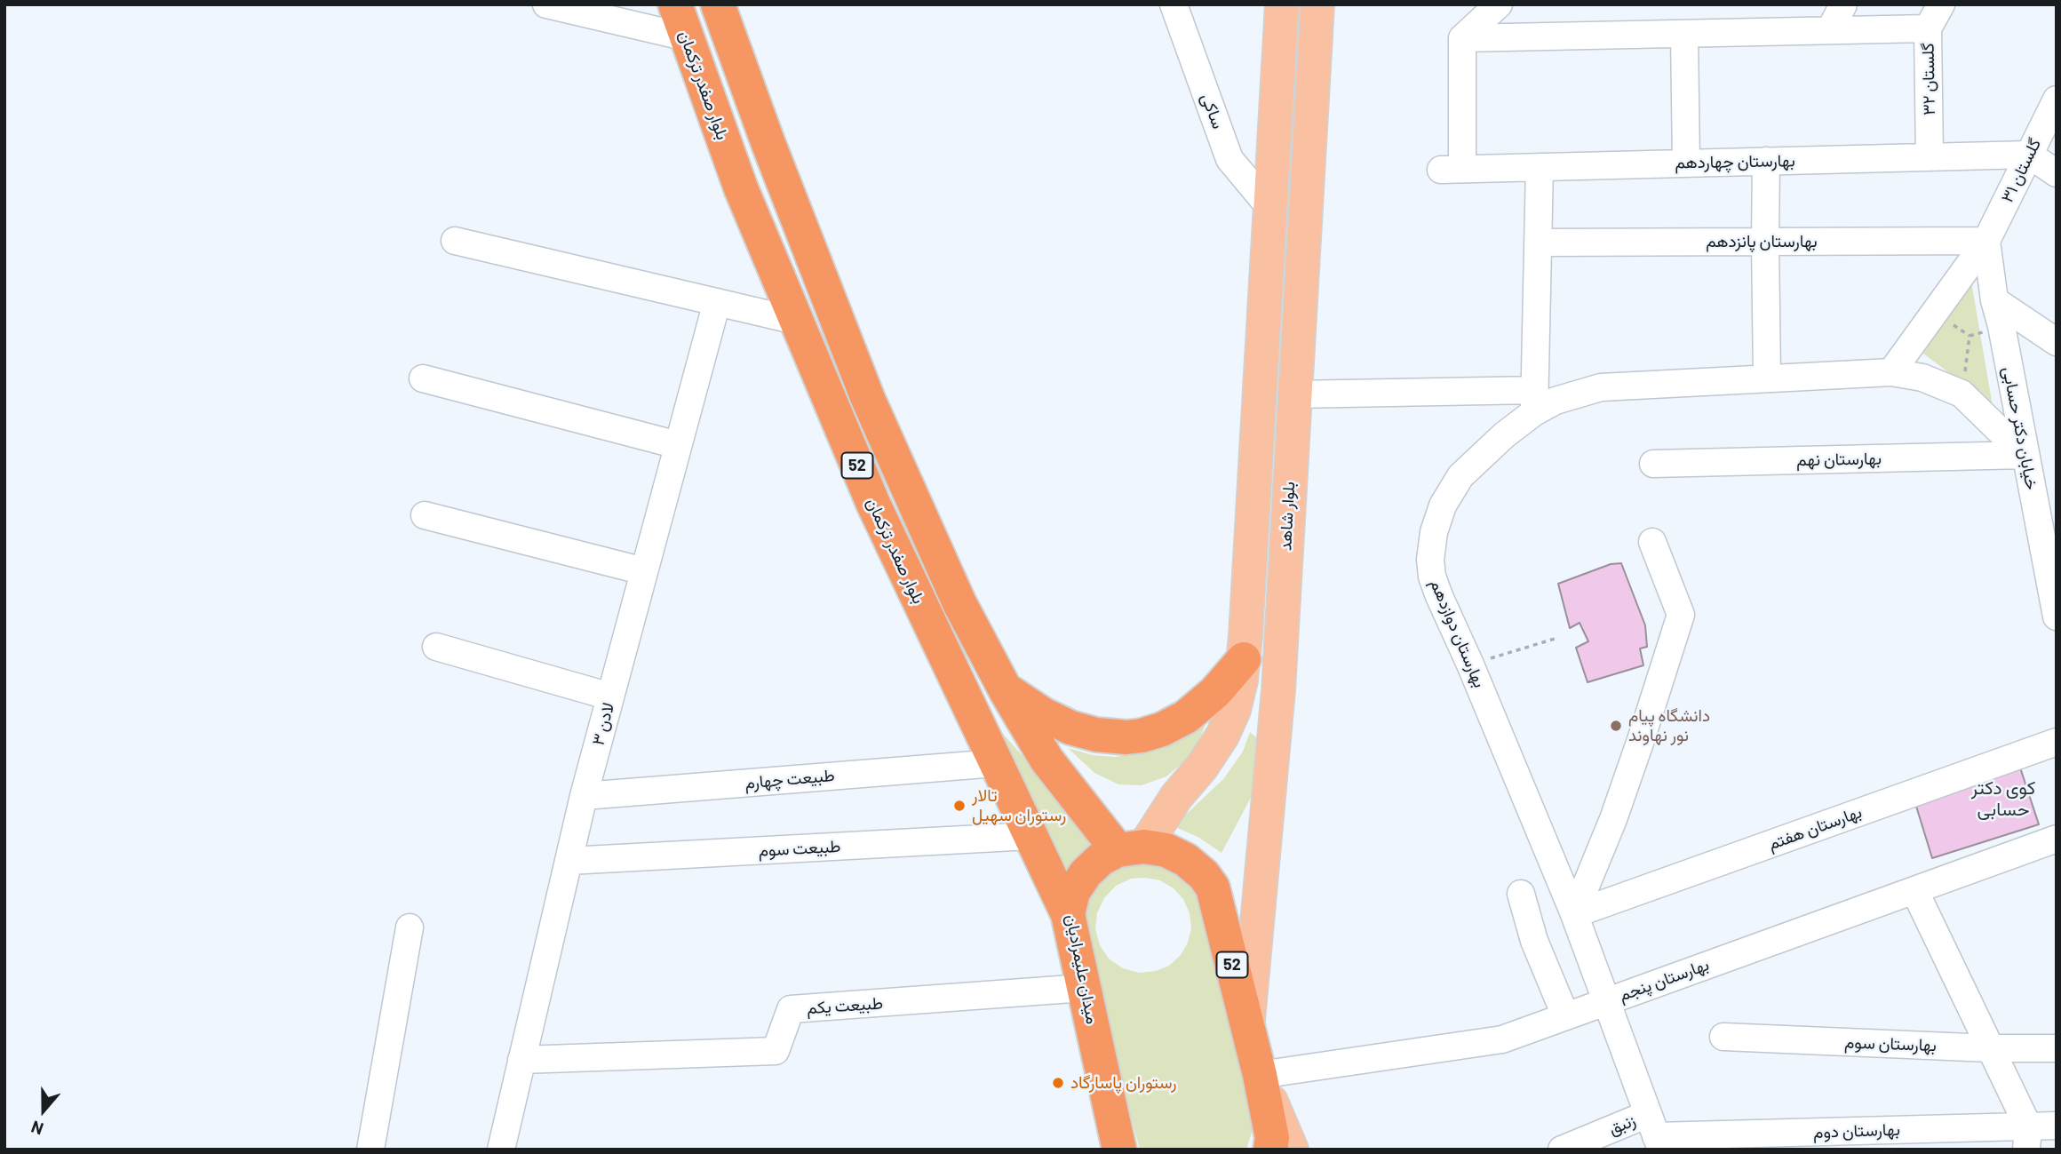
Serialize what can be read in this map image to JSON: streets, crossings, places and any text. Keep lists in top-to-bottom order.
{
  "streets": {
    "highway": ["بلوار صفدر ترکمان", "52", "میدان علیمرادیان"],
    "main road": ["بلوار شاهد"],
    "street": [
      "گلستان ۳۲",
      "ساکی",
      "بهارستان چهاردهم",
      "گلستان ۳۱",
      "بهارستان پانزدهم",
      "خیابان دکتر حسابی",
      "بهارستان نهم",
      "بهارستان دوازدهم",
      "لادن ۳",
      "طبیعت چهارم",
      "بهارستان هفتم",
      "طبیعت سوم",
      "بهارستان پنجم",
      "طبیعت یکم",
      "بهارستان سوم",
      "زنبق",
      "بهارستان دوم"
    ]
  },
  "crossings": [
    ["گلستان ۳۲", "بهارستان چهاردهم"],
    ["بلوار صفدر ترکمان", "طبیعت چهارم"],
    ["بلوار صفدر ترکمان", "طبیعت سوم"],
    ["بلوار صفدر ترکمان", "میدان علیمرادیان"],
    ["ساکی", "بلوار شاهد"],
    ["بهارستان چهاردهم", "گلستان ۳۱"],
    ["گلستان ۳۱", "بهارستان پانزدهم"],
    ["گلستان ۳۱", "خیابان دکتر حسابی"],
    ["گلستان ۳۱", "بهارستان دوازدهم"],
    ["بهارستان پانزدهم", "خیابان دکتر حسابی"],
    ["خیابان دکتر حسابی", "بهارستان نهم"],
    ["52", "بلوار شاهد"],
    ["52", "میدان علیمرادیان"],
    ["52", "بهارستان پنجم"],
    ["بلوار شاهد", "میدان علیمرادیان"],
    ["بهارستان دوازدهم", "بهارستان هفتم"],
    ["بهارستان دوازدهم", "بهارستان پنجم"],
    ["بهارستان دوازدهم", "زنبق"],
    ["بهارستان دوازدهم", "بهارستان دوم"],
    ["لادن ۳", "طبیعت چهارم"],
    ["لادن ۳", "طبیعت سوم"],
    ["لادن ۳", "طبیعت یکم"],
    ["میدان علیمرادیان", "طبیعت یکم"],
    ["زنبق", "بهارستان دوم"]
  ],
  "districts": ["کوی دکتر حسابی"],
  "places": ["دانشگاه پیام نور نهاوند", "تالار رستوران سهیل", "رستوران پاسارگاد"],
  "north": "bottom"
}
